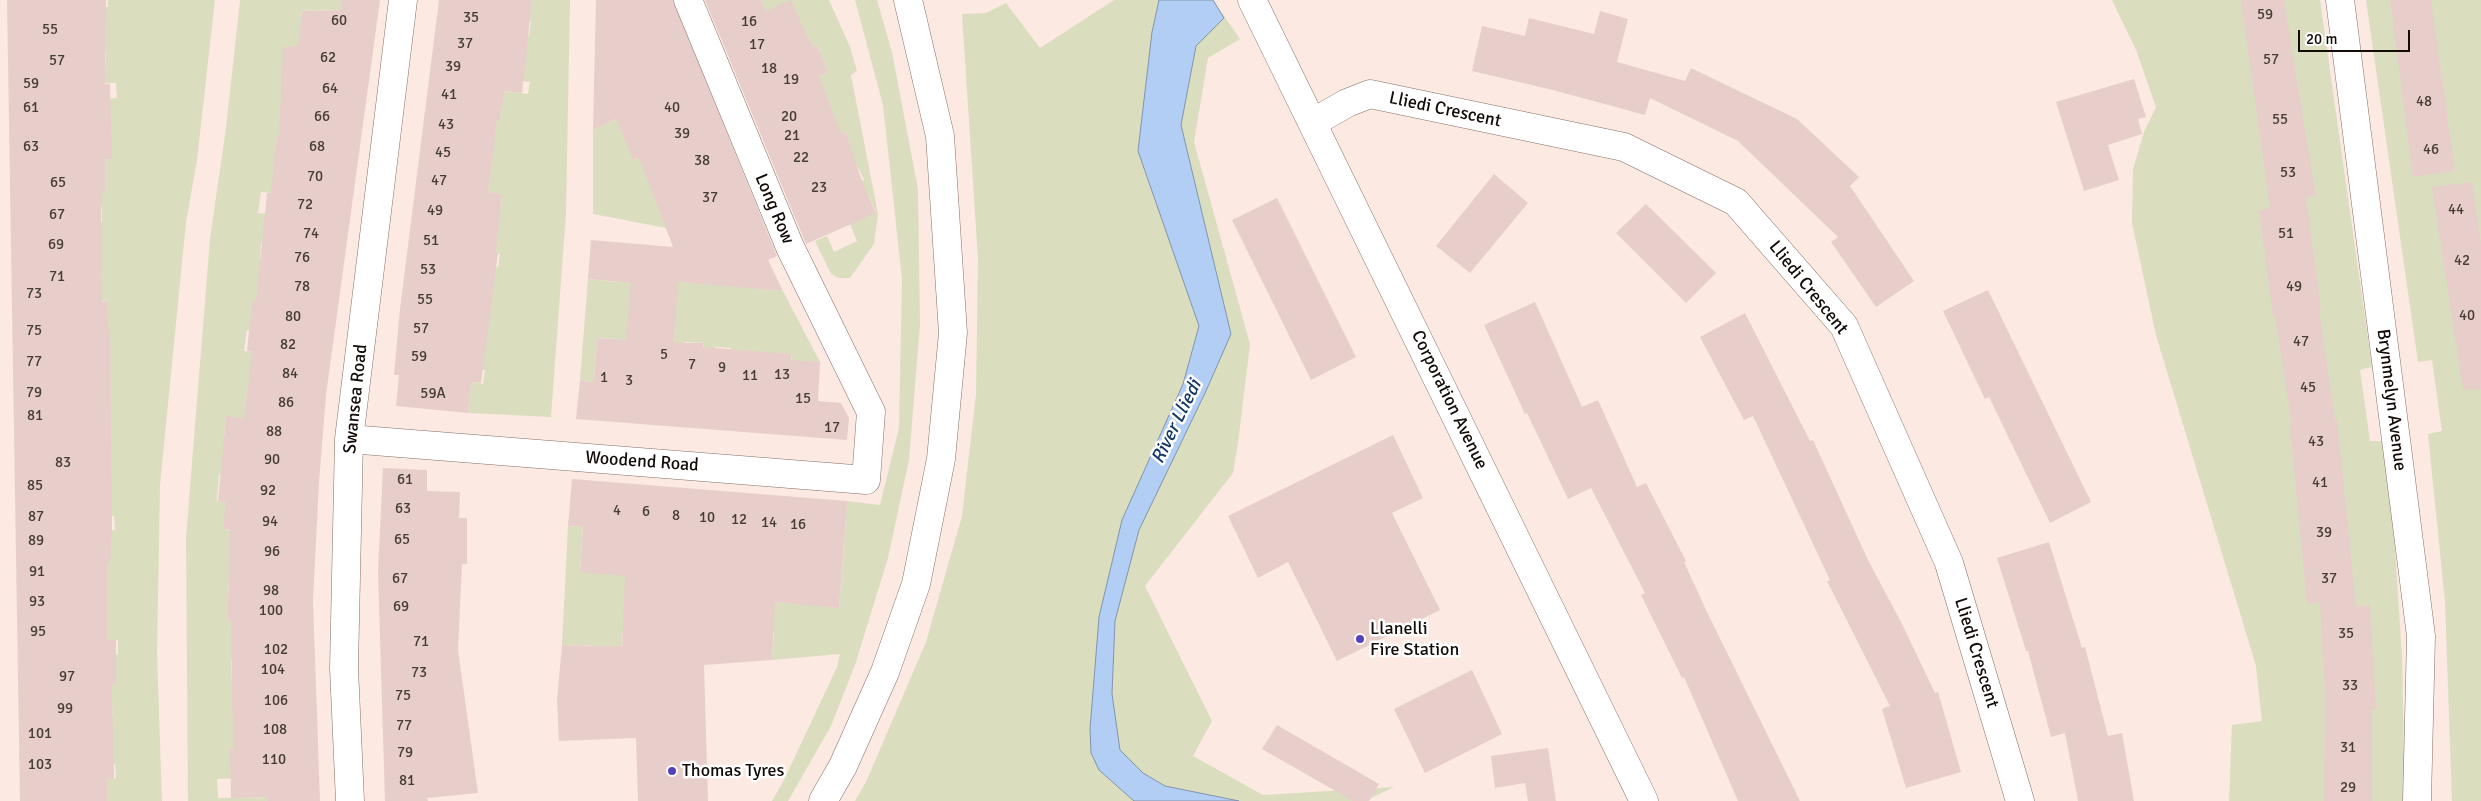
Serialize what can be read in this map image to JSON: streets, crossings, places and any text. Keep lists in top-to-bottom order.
{
  "streets": {
    "street": [
      "Lliedi Crescent",
      "Long Row",
      "Swansea Road",
      "Corporation Avenue",
      "Brynmelyn Avenue",
      "Woodend Road"
    ]
  },
  "crossings": [
    ["Lliedi Crescent", "Corporation Avenue"],
    ["Long Row", "Woodend Road"],
    ["Swansea Road", "Woodend Road"]
  ],
  "water": ["River Lliedi"],
  "places": ["Llanelli Fire Station", "Thomas Tyres"],
  "house_numbers": [
    "59",
    "35",
    "60",
    "16",
    "55",
    "37",
    "17",
    "62",
    "57",
    "57",
    "39",
    "18",
    "19",
    "59",
    "64",
    "41",
    "48",
    "61",
    "40",
    "66",
    "20",
    "55",
    "43",
    "39",
    "21",
    "63",
    "68",
    "46",
    "45",
    "22",
    "38",
    "53",
    "70",
    "47",
    "65",
    "23",
    "37",
    "72",
    "44",
    "49",
    "67",
    "74",
    "51",
    "51",
    "69",
    "76",
    "42",
    "53",
    "71",
    "78",
    "49",
    "73",
    "55",
    "40",
    "80",
    "57",
    "75",
    "47",
    "82",
    "5",
    "59",
    "77",
    "7",
    "9",
    "84",
    "13",
    "11",
    "1",
    "3",
    "45",
    "79",
    "59A",
    "15",
    "86",
    "81",
    "17",
    "88",
    "43",
    "90",
    "83",
    "61",
    "41",
    "85",
    "92",
    "63",
    "4",
    "6",
    "8",
    "87",
    "10",
    "12",
    "94",
    "14",
    "16",
    "39",
    "65",
    "89",
    "96",
    "91",
    "67",
    "37",
    "98",
    "93",
    "69",
    "100",
    "95",
    "35",
    "71",
    "102",
    "104",
    "73",
    "97",
    "33",
    "75",
    "106",
    "99",
    "77",
    "108",
    "101",
    "31",
    "79",
    "110",
    "103",
    "81",
    "29"
  ],
  "scale_bar": "20 m"
}
